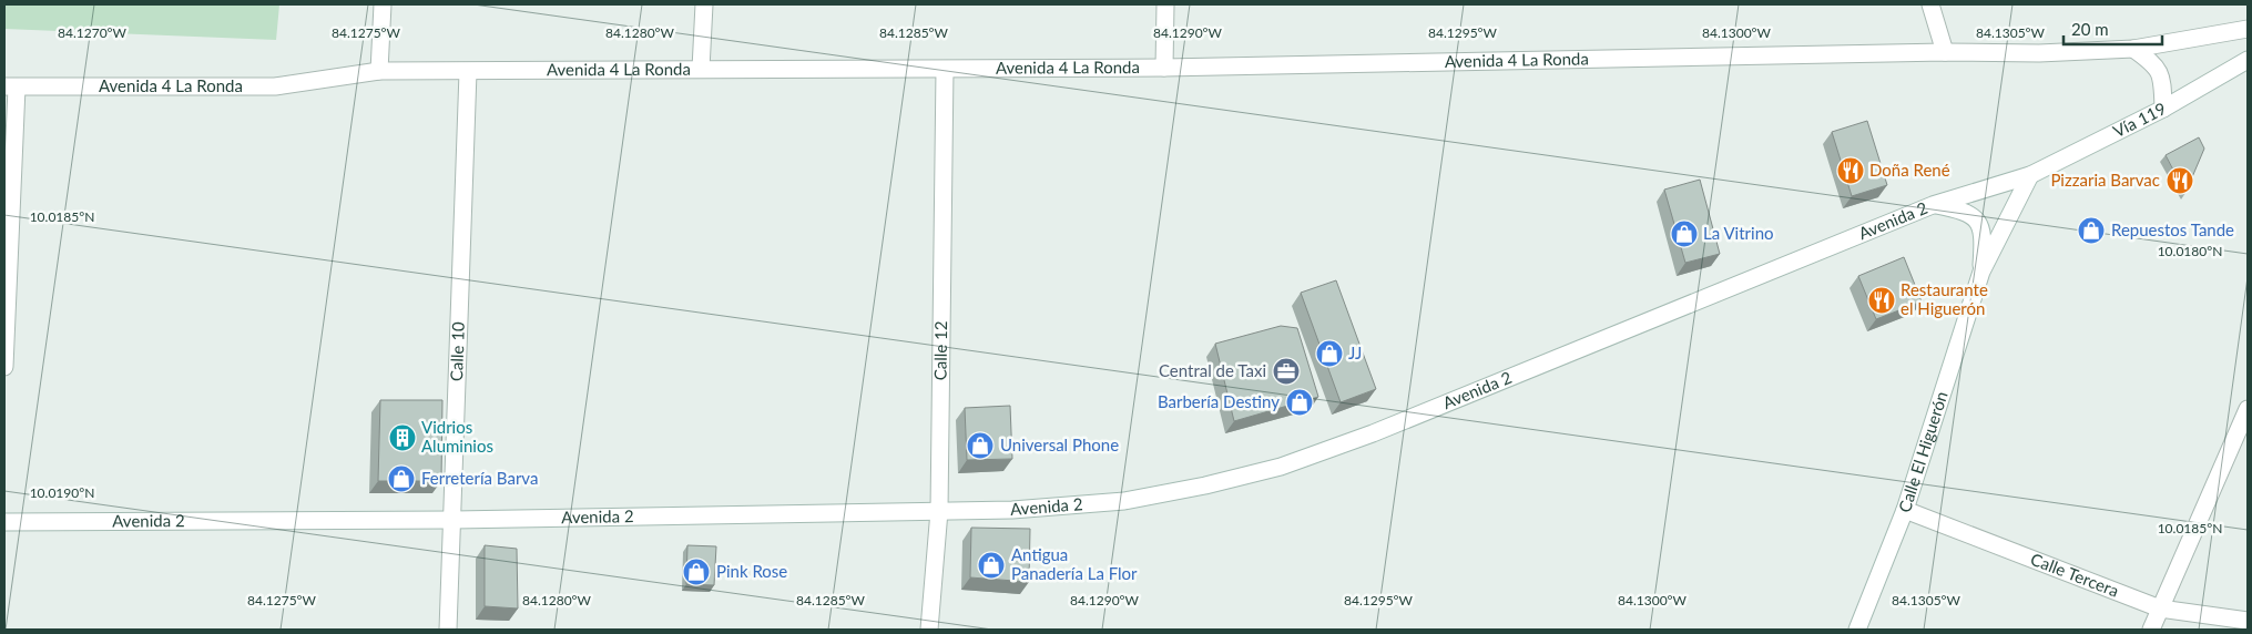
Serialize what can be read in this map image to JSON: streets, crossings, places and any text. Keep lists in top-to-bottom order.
{
  "streets": {
    "street": [
      "Avenida 4 La Ronda",
      "Vía 119",
      "Avenida 2",
      "Calle 12",
      "Calle 10",
      "Calle El Higuerón",
      "Calle Tercera"
    ]
  },
  "crossings": [
    ["Avenida 4 La Ronda", "Calle 12"],
    ["Avenida 4 La Ronda", "Calle 10"],
    ["Vía 119", "Avenida 2"],
    ["Vía 119", "Calle El Higuerón"],
    ["Avenida 2", "Calle 12"],
    ["Avenida 2", "Calle 10"],
    ["Avenida 2", "Calle El Higuerón"],
    ["Calle El Higuerón", "Calle Tercera"]
  ],
  "places": {
    "restaurant": ["Doña René", "Pizzaria Barvac", "Restaurante el Higuerón"],
    "shop": [
      "Repuestos Tande",
      "La Vitrino",
      "JJ",
      "Barbería Destiny",
      "Universal Phone",
      "Ferretería Barva",
      "Antigua Panadería La Flor",
      "Pink Rose"
    ],
    "office": ["Central de Taxi"],
    "building": ["Vidrios Aluminios"]
  },
  "scale_bar": "20 m",
  "coordinates": [
    "84.1270°W",
    "84.1275°W",
    "84.1280°W",
    "84.1285°W",
    "84.1290°W",
    "84.1295°W",
    "84.1300°W",
    "84.1305°W",
    "10.0185°N",
    "10.0180°N",
    "10.0190°N"
  ]
}
